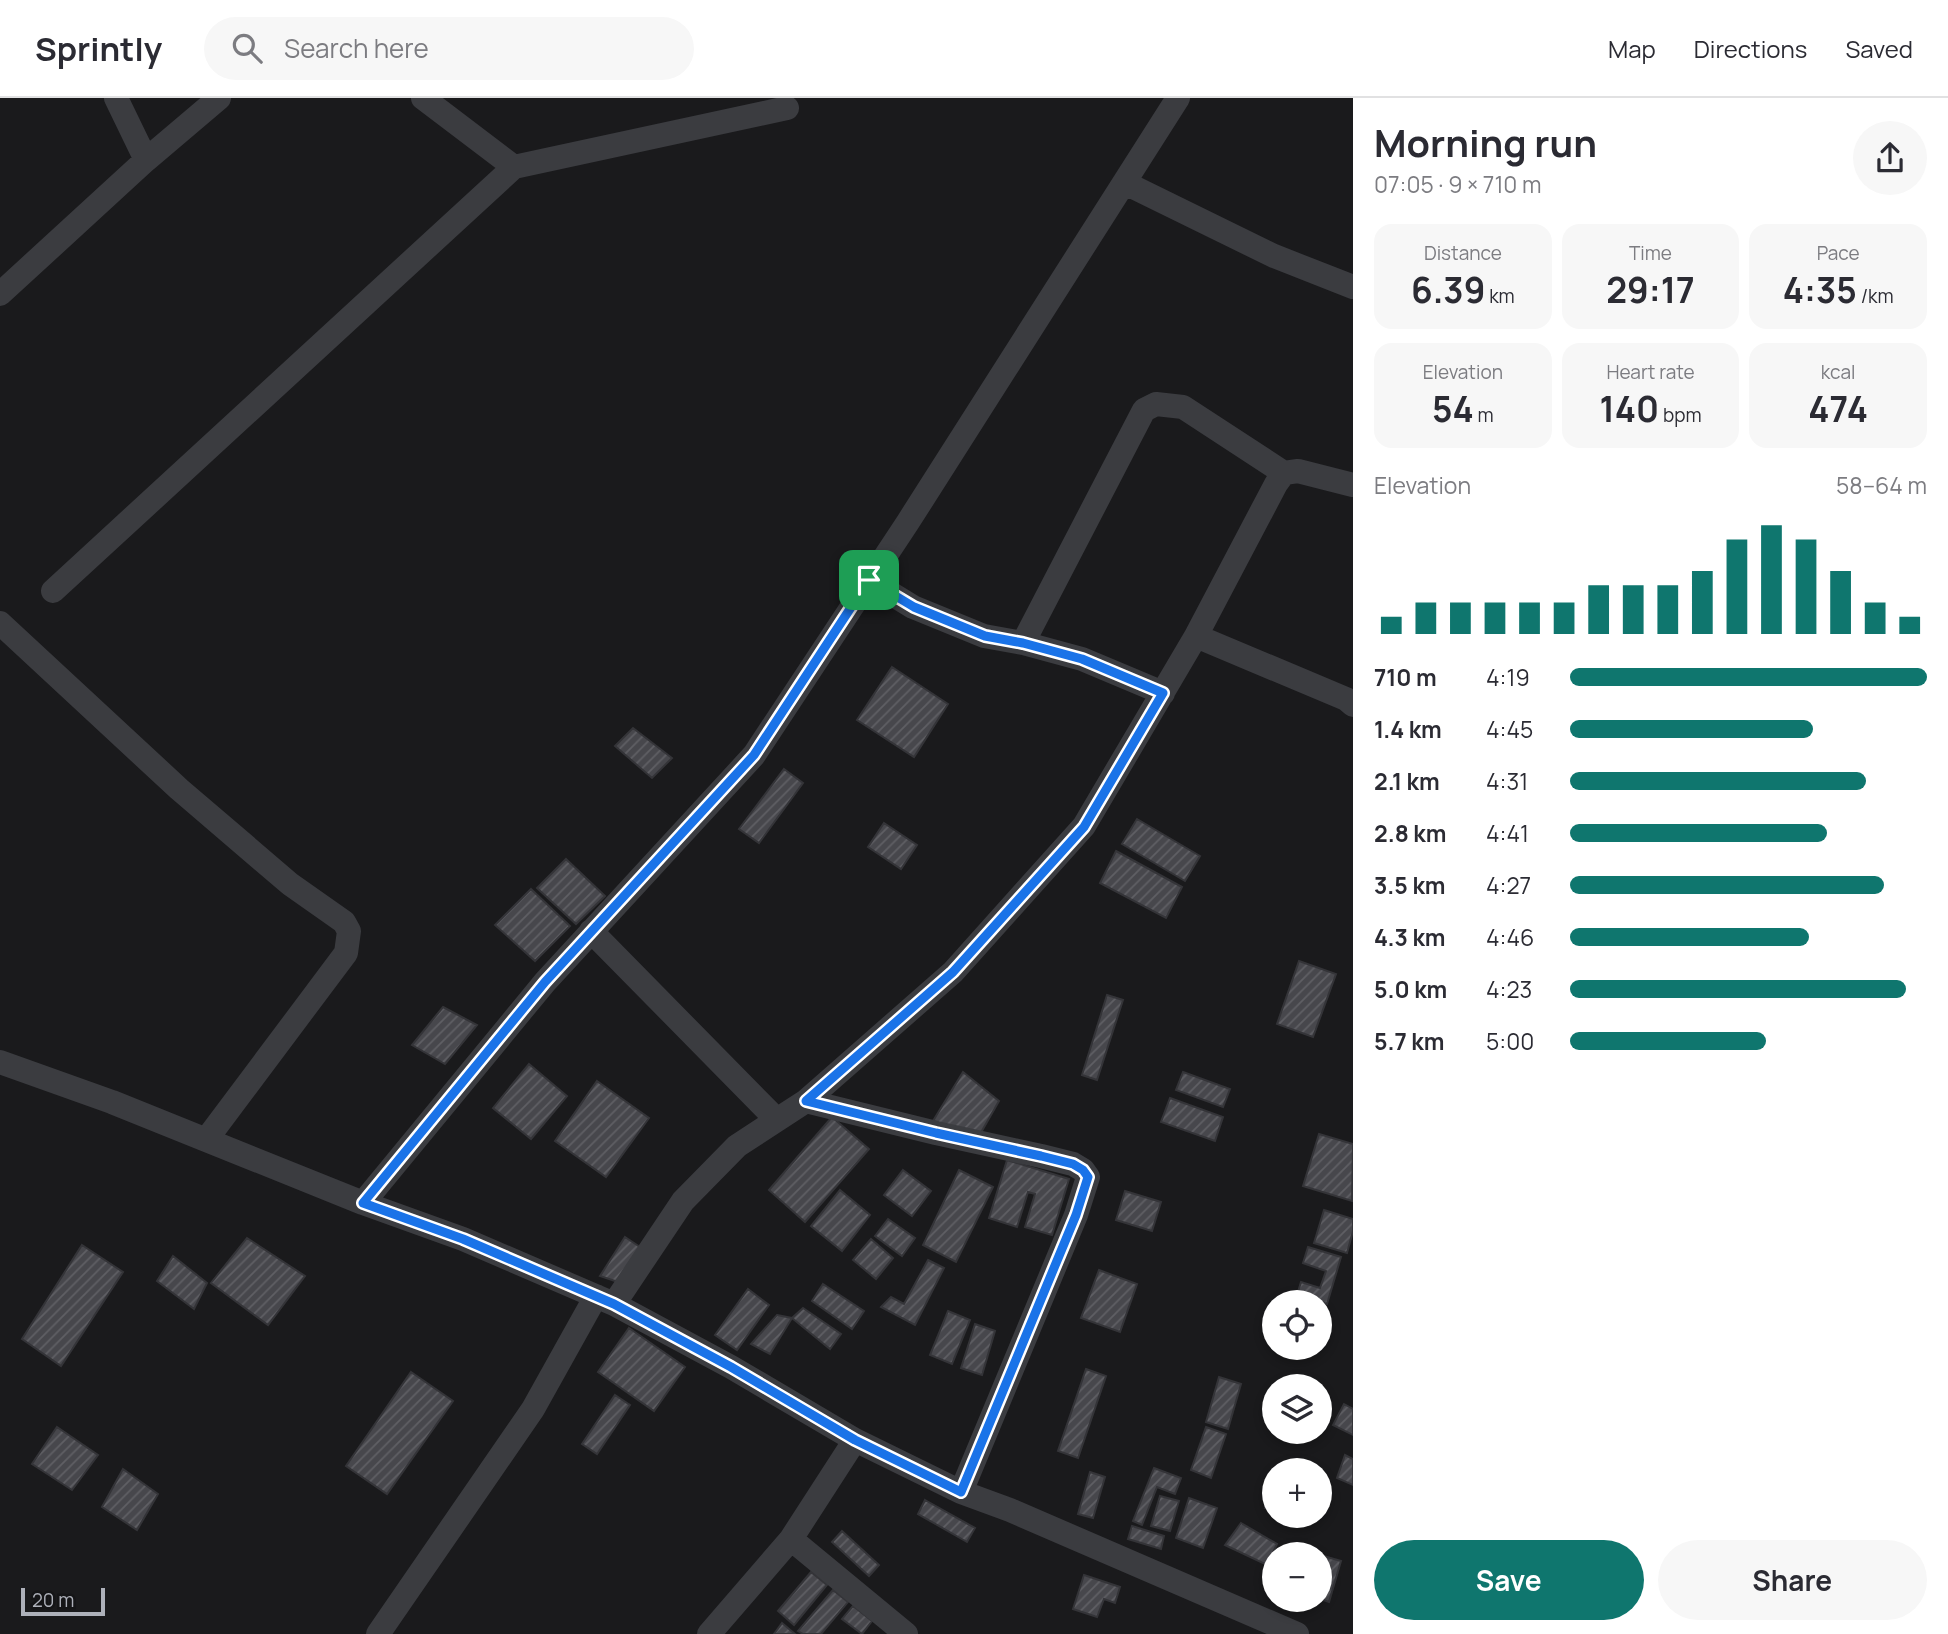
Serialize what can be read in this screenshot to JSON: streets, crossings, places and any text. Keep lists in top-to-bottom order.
{
  "scale_bar": "20 m",
  "page": {
    "header": "Sprintly",
    "search": "Search here",
    "nav": ["Map", "Directions", "Saved"],
    "heading": ["Morning run", "07:05 · 9 × 710 m"],
    "stats": [
      ["Distance", "6.39 km"],
      ["Time", "29:17"],
      ["Pace", "4:35 /km"],
      ["Elevation", "54 m"],
      ["Heart rate", "140 bpm"],
      ["kcal", "474"]
    ],
    "chart": ["Elevation", "58–64 m"],
    "list": [
      {
        "name": "710 m",
        "note": "4:19"
      },
      {
        "name": "1.4 km",
        "note": "4:45"
      },
      {
        "name": "2.1 km",
        "note": "4:31"
      },
      {
        "name": "2.8 km",
        "note": "4:41"
      },
      {
        "name": "3.5 km",
        "note": "4:27"
      },
      {
        "name": "4.3 km",
        "note": "4:46"
      },
      {
        "name": "5.0 km",
        "note": "4:23"
      },
      {
        "name": "5.7 km",
        "note": "5:00"
      }
    ],
    "map_buttons": ["+", "−"],
    "buttons": ["Save", "Share"],
    "scale": "20 m"
  }
}
